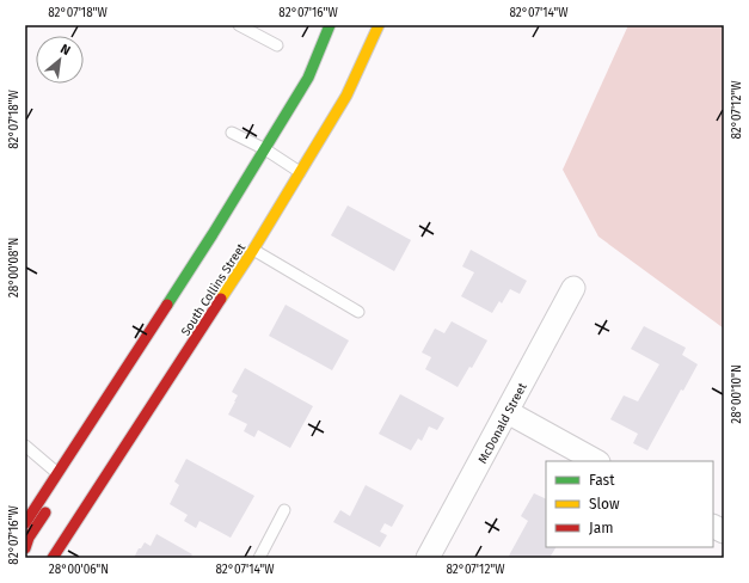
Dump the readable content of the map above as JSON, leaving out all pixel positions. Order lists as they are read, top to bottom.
{
  "streets": {
    "main road": ["South Collins Street"],
    "street": ["McDonald Street"]
  },
  "legend": ["Fast", "Slow", "Jam"],
  "north": "top right",
  "coordinates": [
    "82°07'18\"W",
    "82°07'16\"W",
    "82°07'14\"W",
    "82°07'12\"W",
    "28°00'08\"N",
    "28°00'10\"N",
    "28°00'06\"N"
  ]
}
